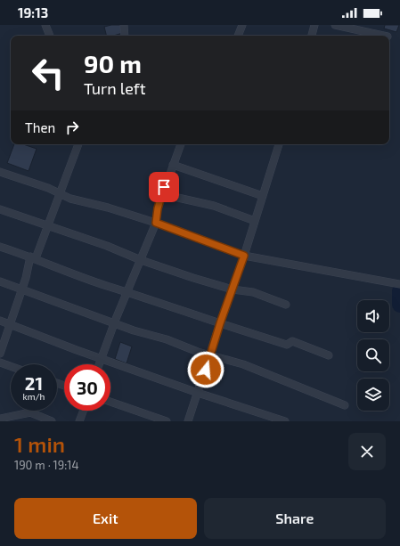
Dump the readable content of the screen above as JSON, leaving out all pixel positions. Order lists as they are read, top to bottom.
{
  "page": {
    "status": "19:13",
    "turn": ["90 m", "Turn left"],
    "then": "Then",
    "speed": "21 km/h",
    "limit": "30",
    "heading": ["1 min", "190 m · 19:14"],
    "buttons": ["Exit", "Share"]
  }
}
